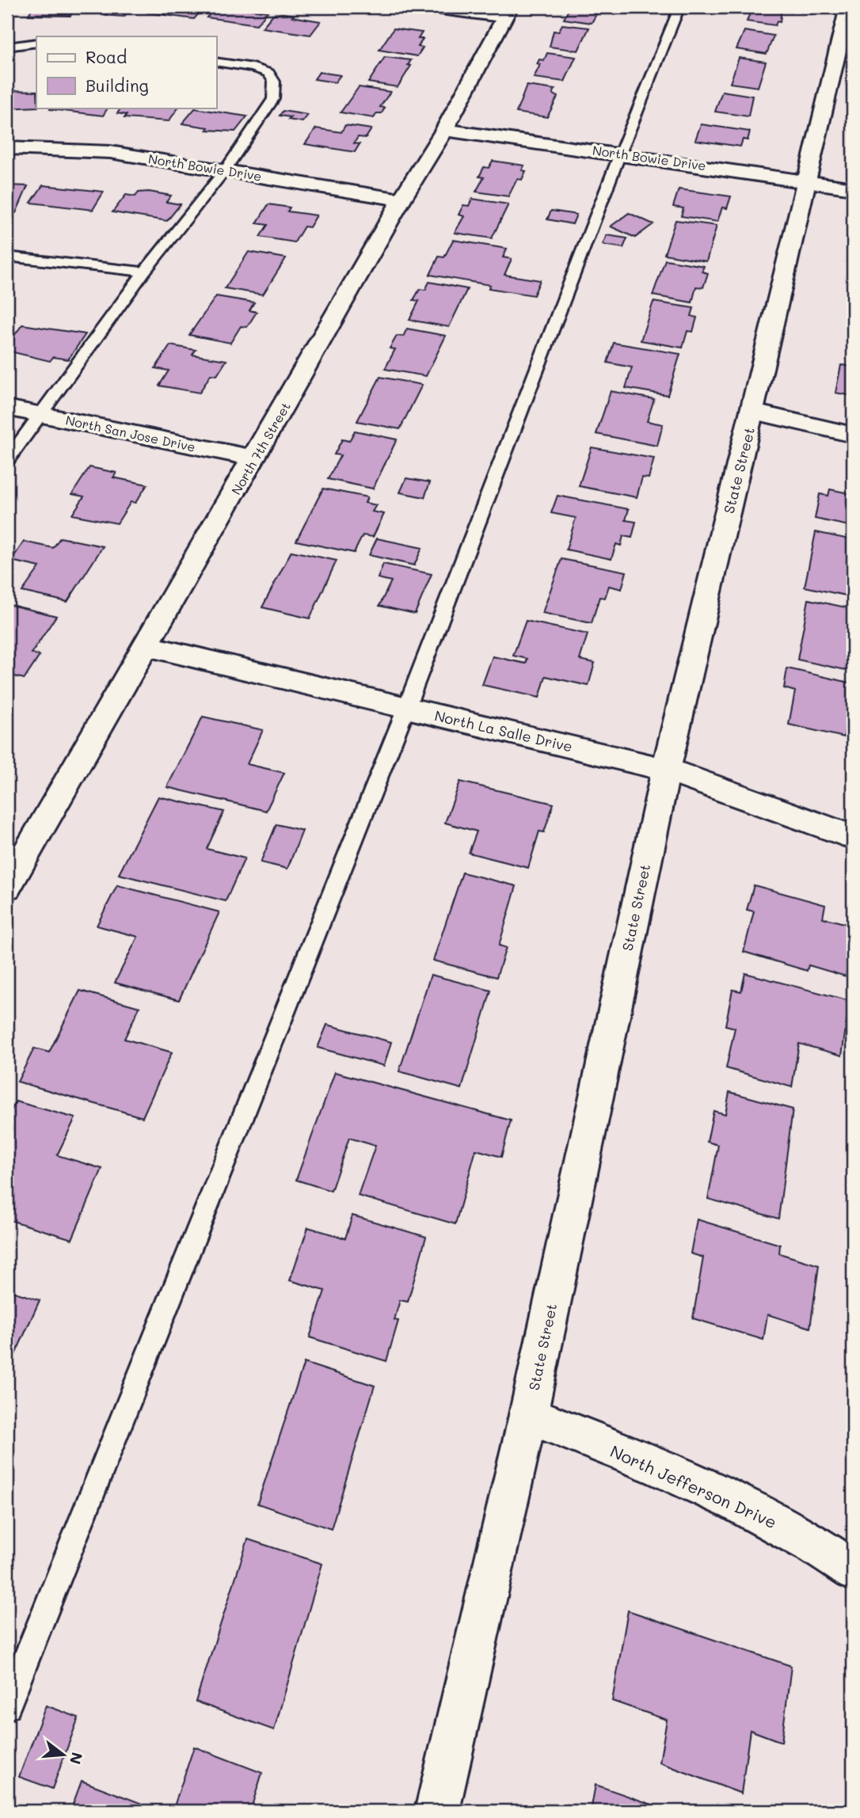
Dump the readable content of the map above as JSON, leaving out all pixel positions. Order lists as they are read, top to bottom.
{
  "streets": {
    "street": [
      "North Bowie Drive",
      "North San Jose Drive",
      "North 7th Street",
      "State Street",
      "North La Salle Drive",
      "North Jefferson Drive"
    ]
  },
  "crossings": [
    ["North Bowie Drive", "North 7th Street"],
    ["North Bowie Drive", "State Street"],
    ["North San Jose Drive", "North 7th Street"],
    ["North 7th Street", "North La Salle Drive"],
    ["State Street", "North La Salle Drive"],
    ["State Street", "North Jefferson Drive"]
  ],
  "legend": ["Road", "Building"],
  "north": "right"
}
